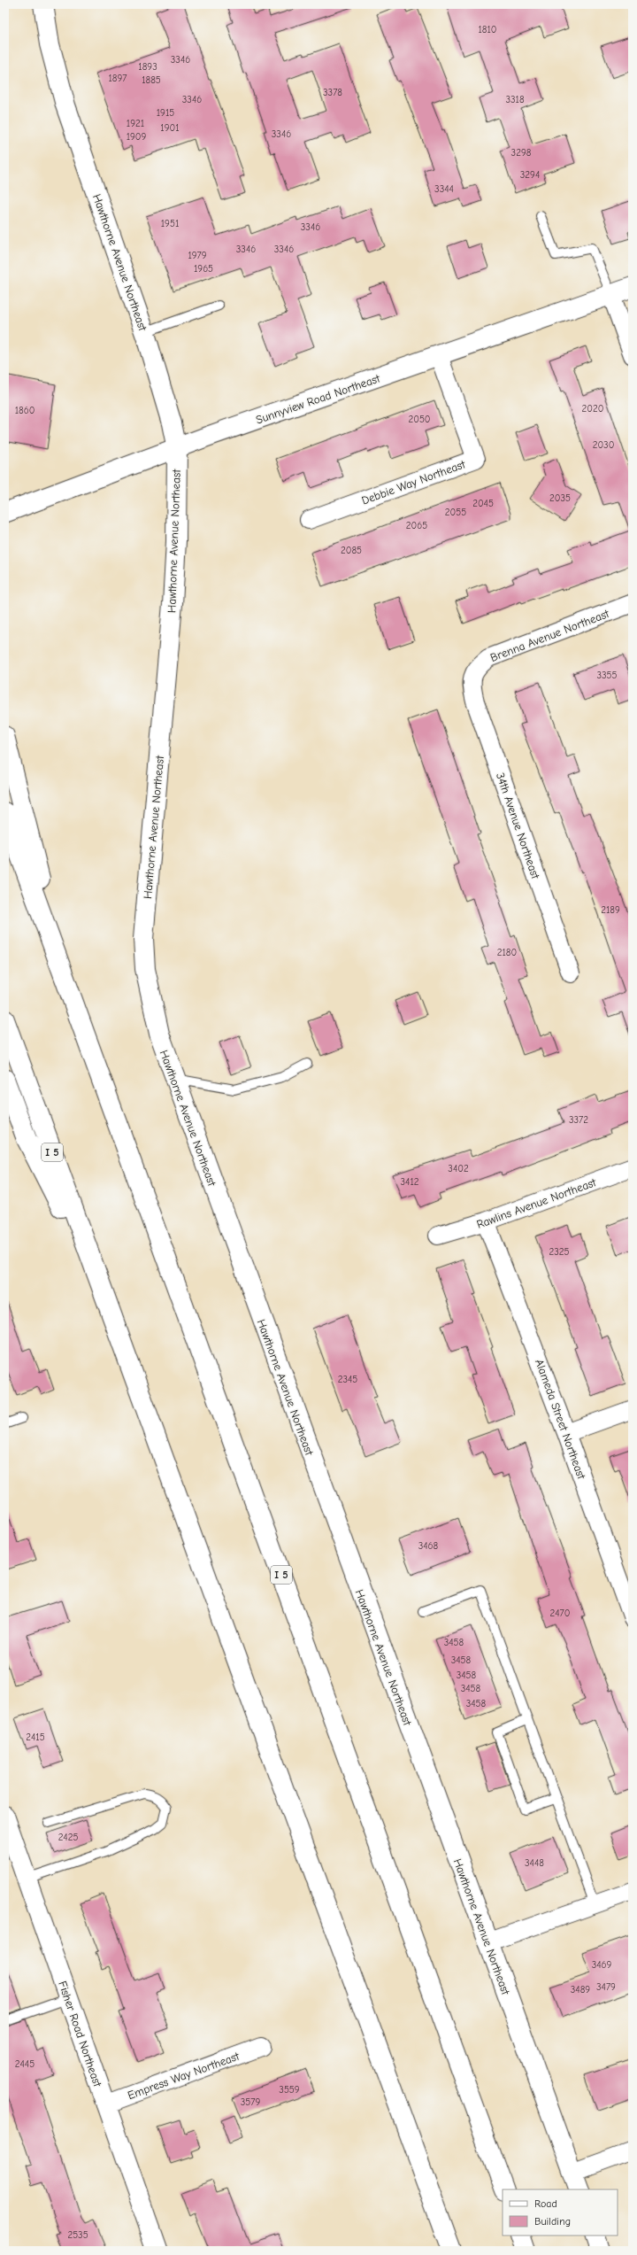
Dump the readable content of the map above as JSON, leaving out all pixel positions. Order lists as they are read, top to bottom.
{
  "streets": {
    "main road": [
      "Hawthorne Avenue Northeast",
      "Sunnyview Road Northeast",
      "I 5",
      "Fisher Road Northeast"
    ],
    "street": [
      "Debbie Way Northeast",
      "Brenna Avenue Northeast",
      "34th Avenue Northeast",
      "Rawlins Avenue Northeast",
      "Alameda Street Northeast",
      "Empress Way Northeast"
    ]
  },
  "crossings": [
    ["Hawthorne Avenue Northeast", "Sunnyview Road Northeast"],
    ["Sunnyview Road Northeast", "Debbie Way Northeast"],
    ["Brenna Avenue Northeast", "34th Avenue Northeast"],
    ["Rawlins Avenue Northeast", "Alameda Street Northeast"],
    ["Fisher Road Northeast", "Empress Way Northeast"]
  ],
  "house_numbers": [
    "1810",
    "3346",
    "1893",
    "1897",
    "1885",
    "3378",
    "3346",
    "3318",
    "1915",
    "1921",
    "1901",
    "3346",
    "1909",
    "3298",
    "3294",
    "3344",
    "1951",
    "3346",
    "3346",
    "3346",
    "1979",
    "1965",
    "2020",
    "1860",
    "2050",
    "2030",
    "2035",
    "2045",
    "2055",
    "2065",
    "2085",
    "3355",
    "2189",
    "2180",
    "3372",
    "3402",
    "3412",
    "2325",
    "2345",
    "3468",
    "2470",
    "3458",
    "3458",
    "3458",
    "3458",
    "3458",
    "2415",
    "2425",
    "3448",
    "3469",
    "3479",
    "3489",
    "2445",
    "3559",
    "3579",
    "2535"
  ],
  "legend": ["Road", "Building"]
}
